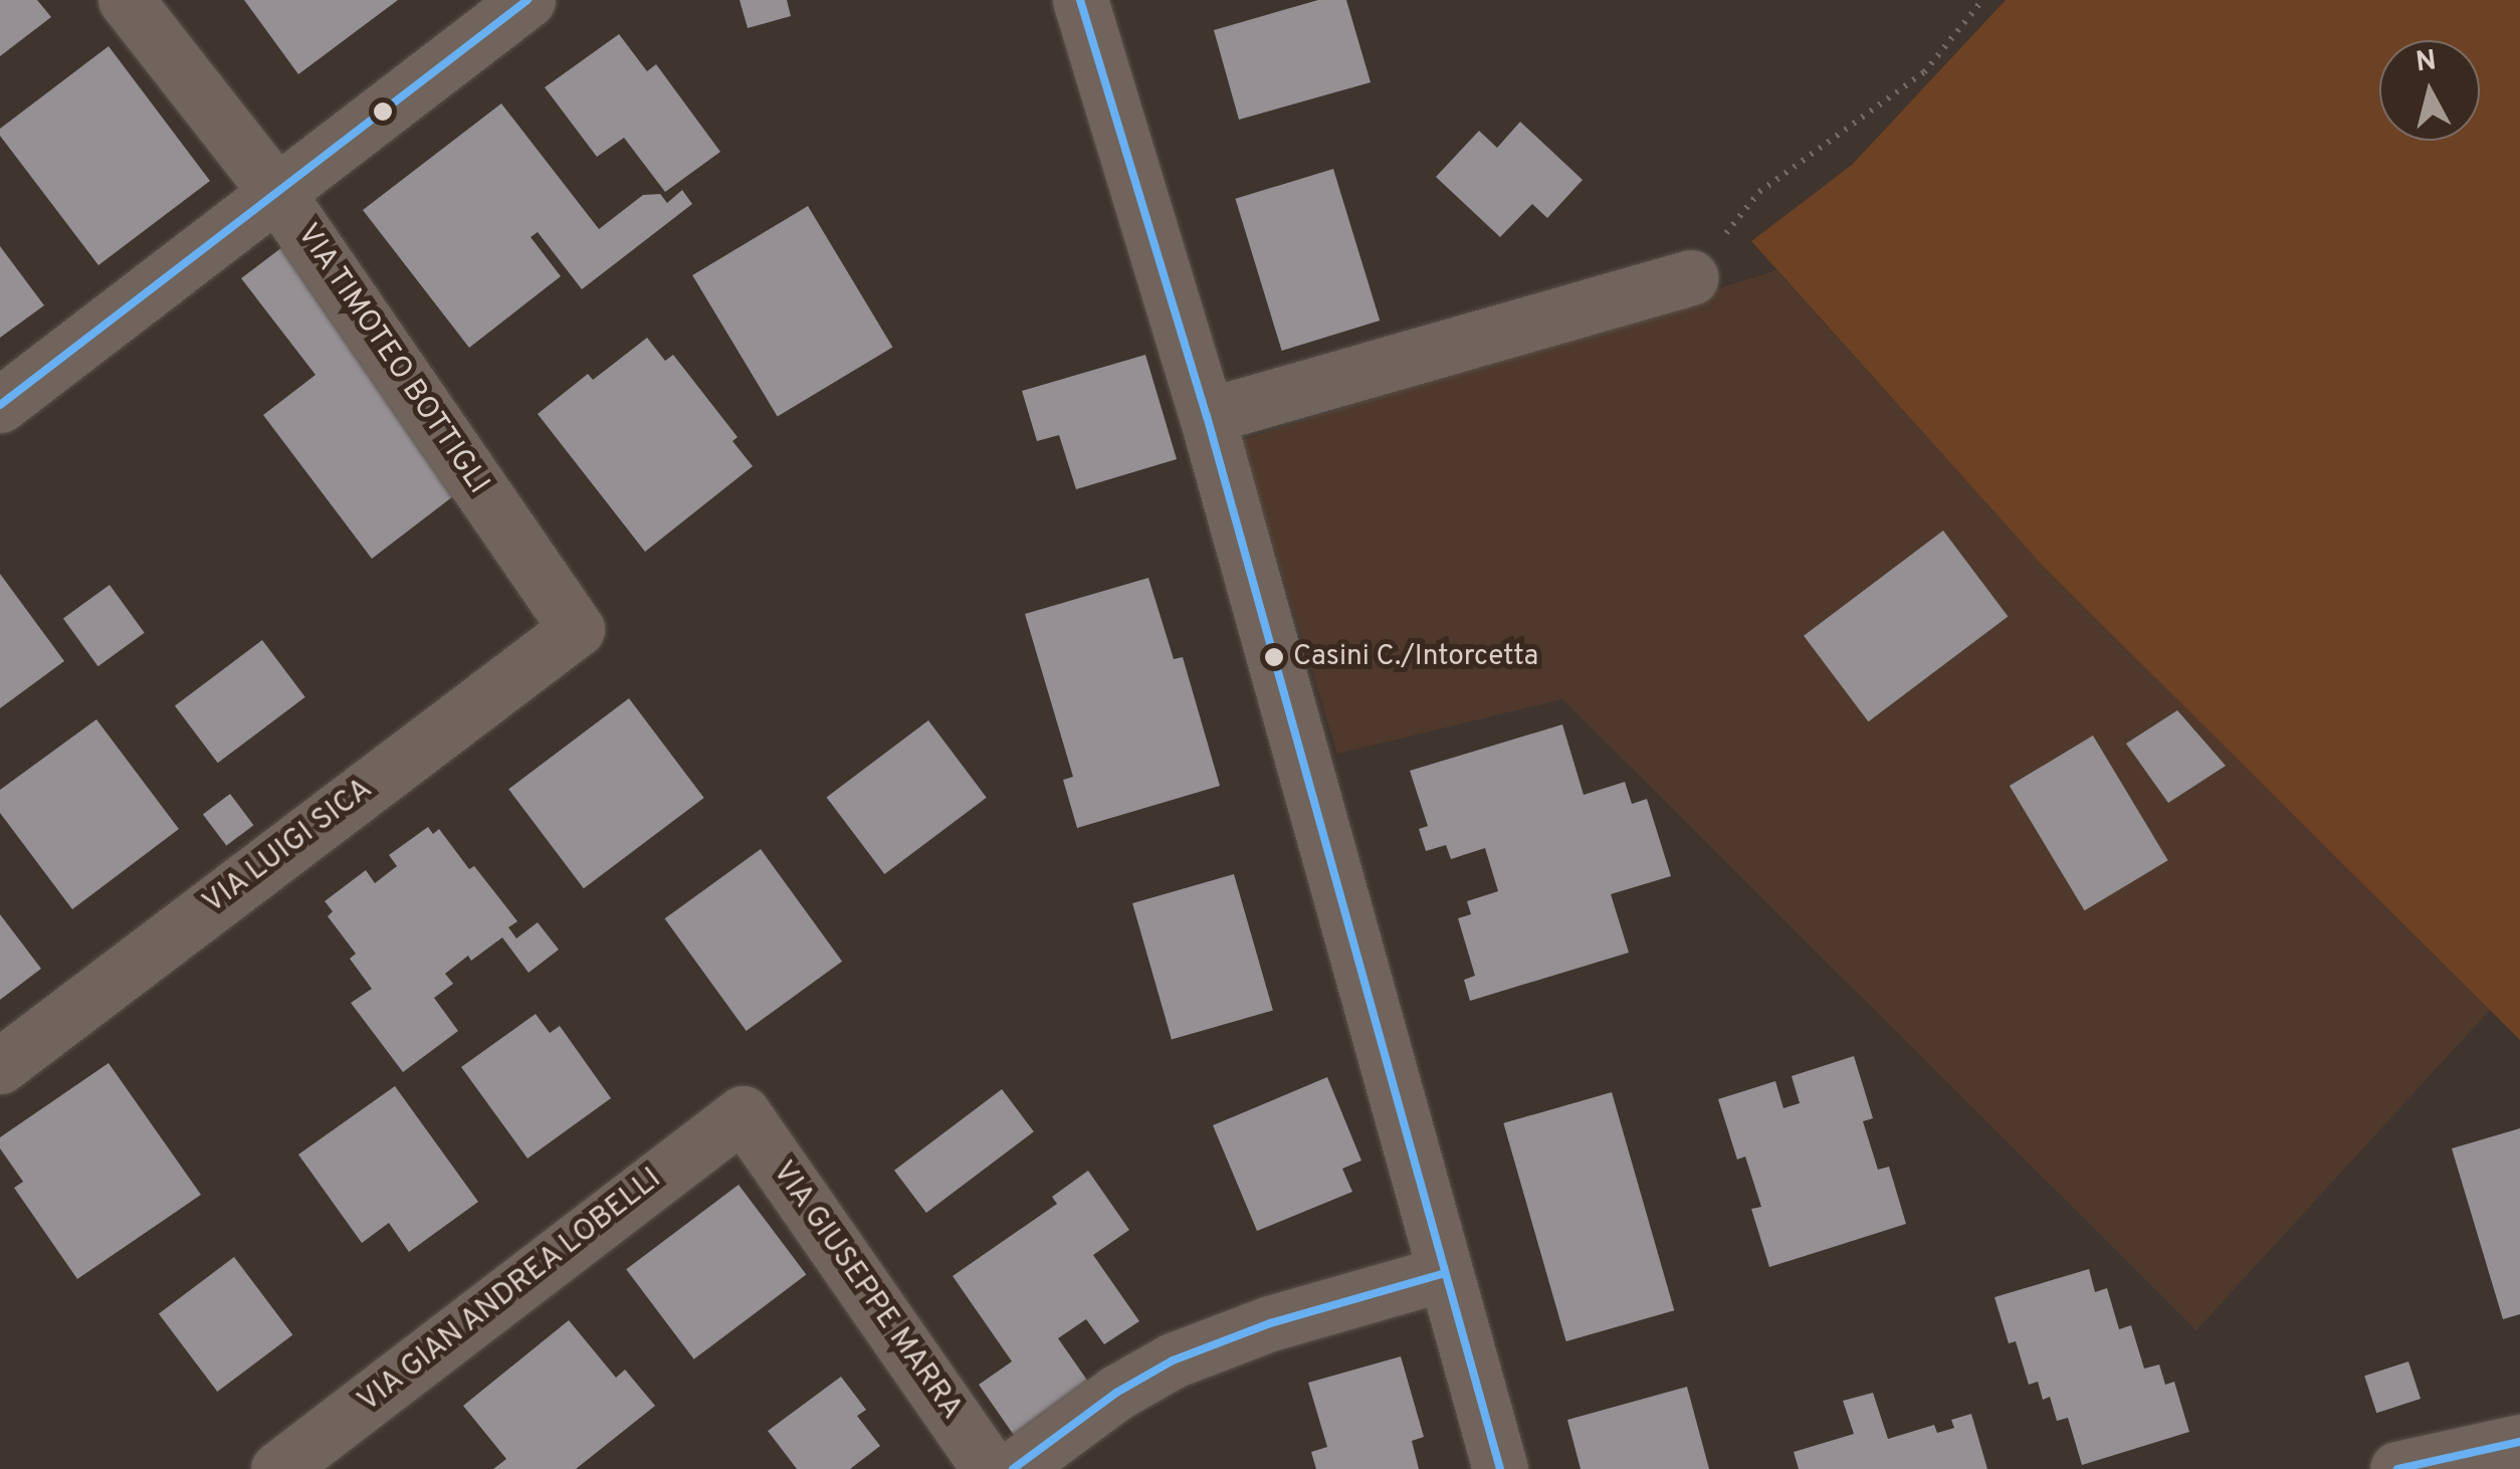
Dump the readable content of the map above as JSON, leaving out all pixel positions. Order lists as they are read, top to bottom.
{
  "streets": {
    "street": [
      "VIA TIMOTEO BOTTIGLI",
      "VIA LUIGI SICA",
      "VIA GIAN ANDREA LOBELLI",
      "VIA GIUSEPPE MARRA"
    ]
  },
  "crossings": [
    ["VIA TIMOTEO BOTTIGLI", "VIA LUIGI SICA"],
    ["VIA GIAN ANDREA LOBELLI", "VIA GIUSEPPE MARRA"]
  ],
  "places": ["Casini C./Intorcetta"],
  "north": "top"
}
